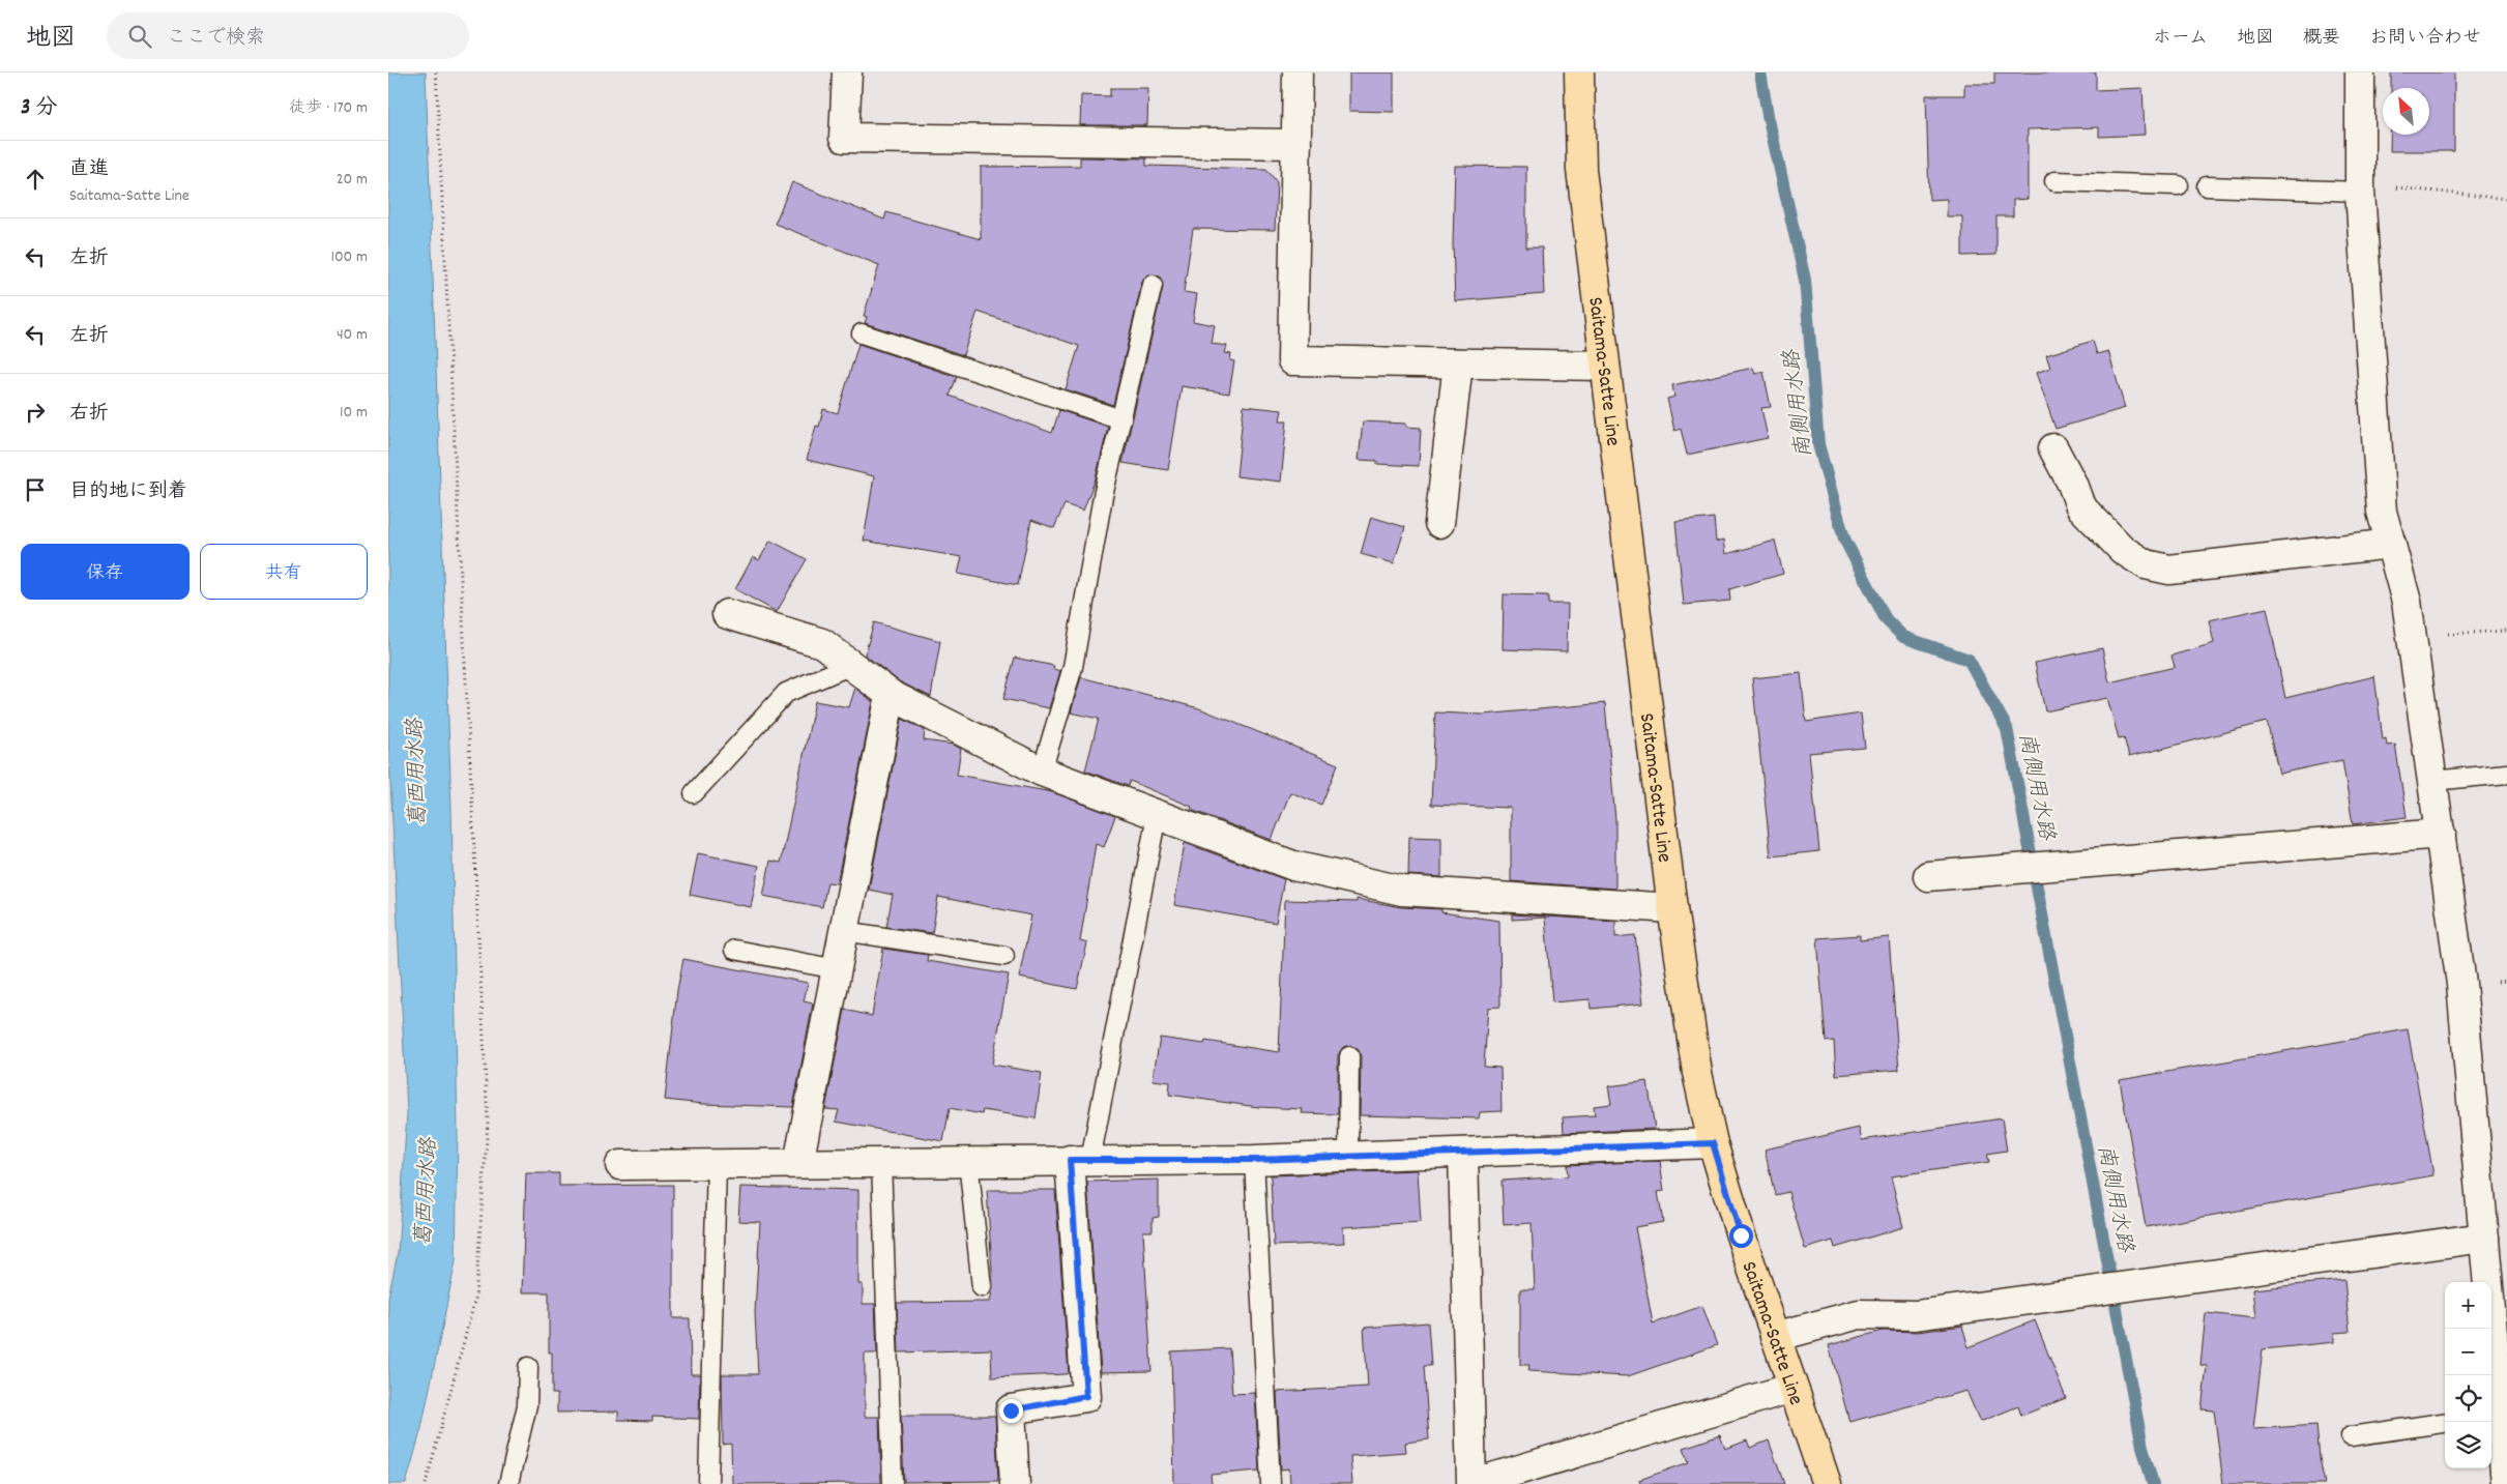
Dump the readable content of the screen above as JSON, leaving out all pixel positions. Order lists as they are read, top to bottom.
{
  "streets": {
    "main road": ["Saitama-Satte Line"]
  },
  "water": ["南側用水路", "葛西用水路"],
  "north": "top left",
  "page": {
    "header": "地図",
    "search": "ここで検索",
    "nav": [
      "ホーム",
      "地図",
      "概要",
      "お問い合わせ"
    ],
    "heading": ["3 分", "徒歩 · 170 m"],
    "list": [
      ["直進", "Saitama-Satte Line", "20 m"],
      ["左折", "100 m"],
      ["左折", "40 m"],
      ["右折", "10 m"],
      "目的地に到着"
    ],
    "buttons": ["保存", "共有"],
    "map_buttons": ["+", "−"]
  }
}
